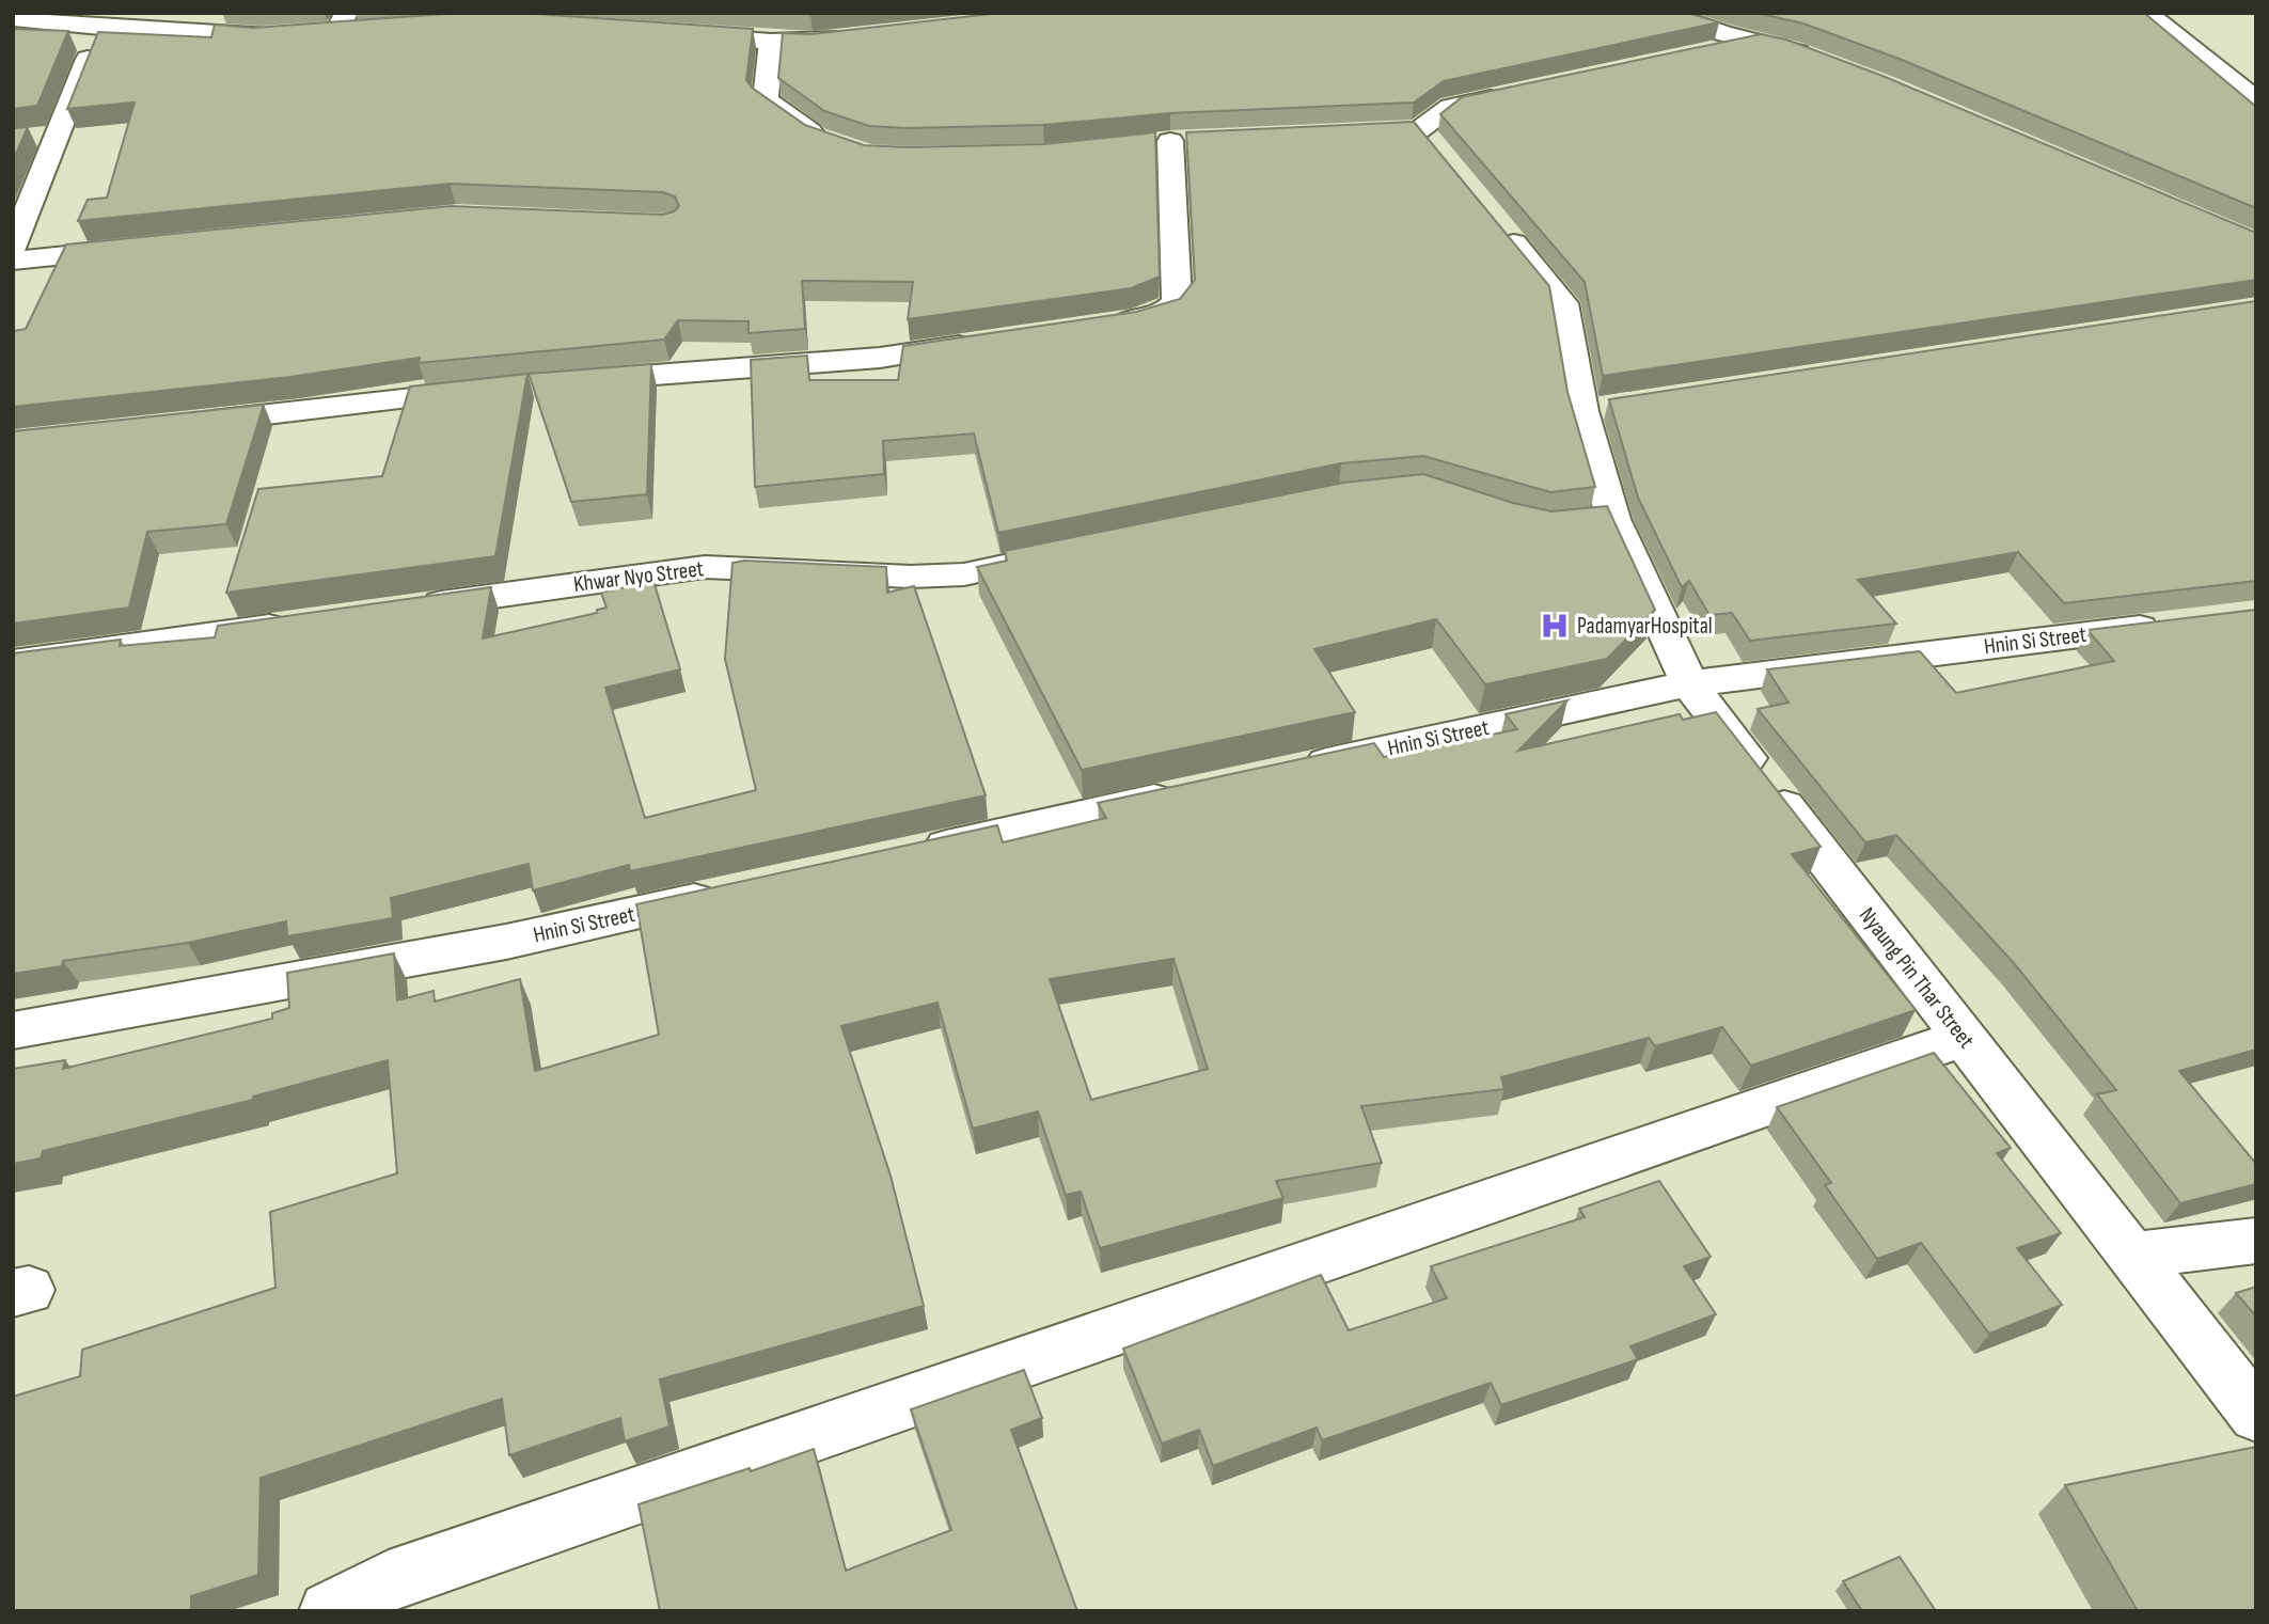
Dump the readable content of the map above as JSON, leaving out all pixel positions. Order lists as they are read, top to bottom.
{
  "streets": {
    "street": ["Khwar Nyo Street", "Hnin Si Street", "Nyaung Pin Thar Street"]
  },
  "crossings": [
    ["Hnin Si Street", "Nyaung Pin Thar Street"]
  ],
  "places": {
    "hospital": ["PadamyarHospital"]
  }
}
